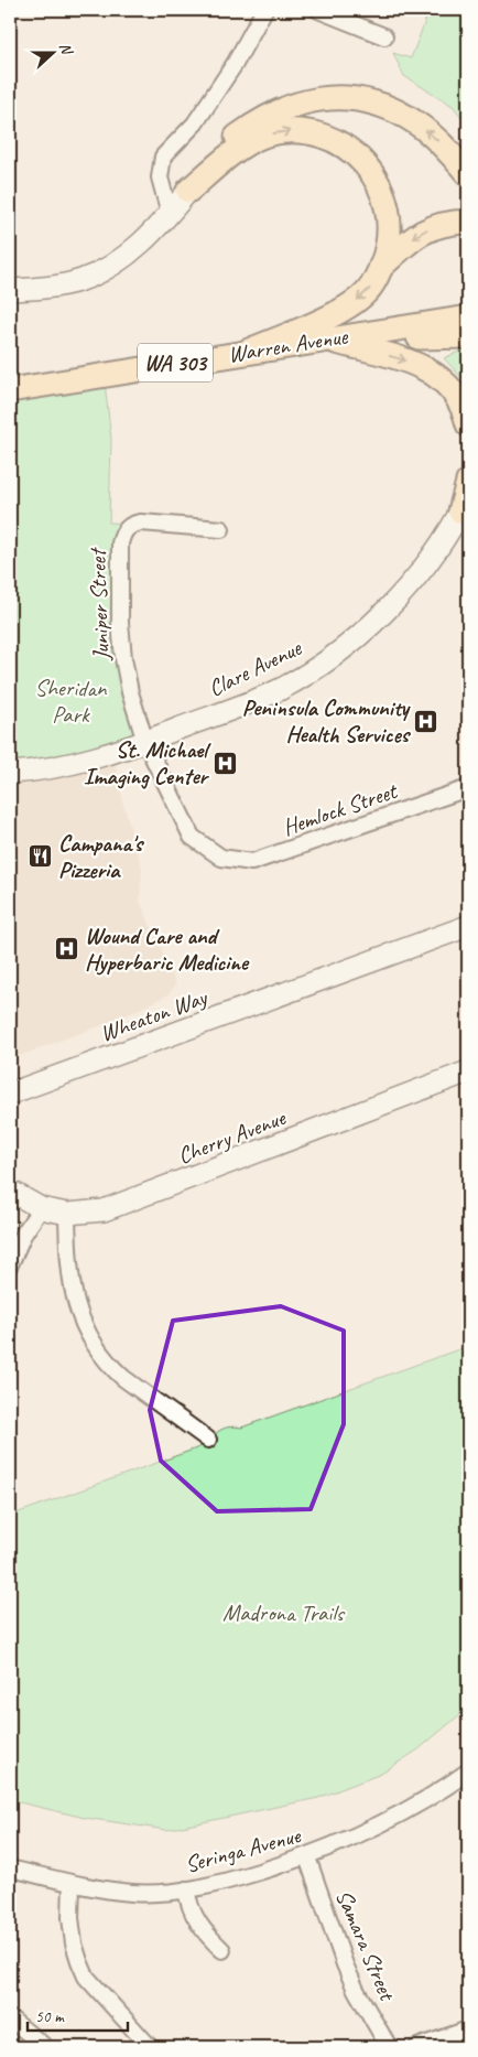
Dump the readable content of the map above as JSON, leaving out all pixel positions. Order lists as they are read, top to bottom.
{
  "streets": {
    "main road": ["Warren Avenue", "WA 303"],
    "street": [
      "Juniper Street",
      "Clare Avenue",
      "Hemlock Street",
      "Wheaton Way",
      "Cherry Avenue",
      "Seringa Avenue",
      "Samara Street"
    ]
  },
  "crossings": [
    ["Juniper Street", "Clare Avenue"],
    ["Juniper Street", "Hemlock Street"],
    ["Seringa Avenue", "Samara Street"]
  ],
  "parks": ["Sheridan Park", "Madrona Trails"],
  "places": {
    "hospital": ["Peninsula Community Health Services", "St. Michael Imaging Center", "Wound Care and Hyperbaric Medicine"],
    "restaurant": ["Campana's Pizzeria"]
  },
  "scale_bar": "50 m",
  "north": "right"
}
